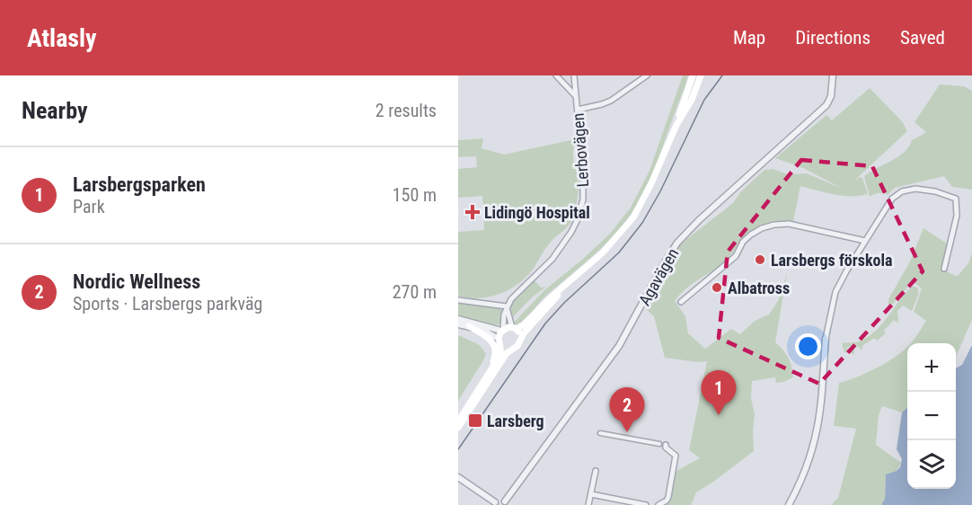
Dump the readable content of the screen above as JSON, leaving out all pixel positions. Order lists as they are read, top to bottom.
{
  "streets": {
    "street": ["Lerbovägen", "Agavägen"]
  },
  "places": {
    "health": ["Lidingö Hospital"],
    "other": ["Larsbergs förskola", "Albatross"],
    "transit": ["Larsberg"]
  },
  "page": {
    "header": "Atlasly",
    "nav": ["Map", "Directions", "Saved"],
    "heading": ["Nearby", "2 results"],
    "list": [
      {
        "mark": "1",
        "name": "Larsbergsparken",
        "note": "Park",
        "value": "150 m"
      },
      {
        "mark": "2",
        "name": "Nordic Wellness",
        "note": "Sports · Larsbergs parkväg",
        "value": "270 m"
      }
    ],
    "map_buttons": ["+", "−"],
    "pins": ["1", "2"]
  }
}
